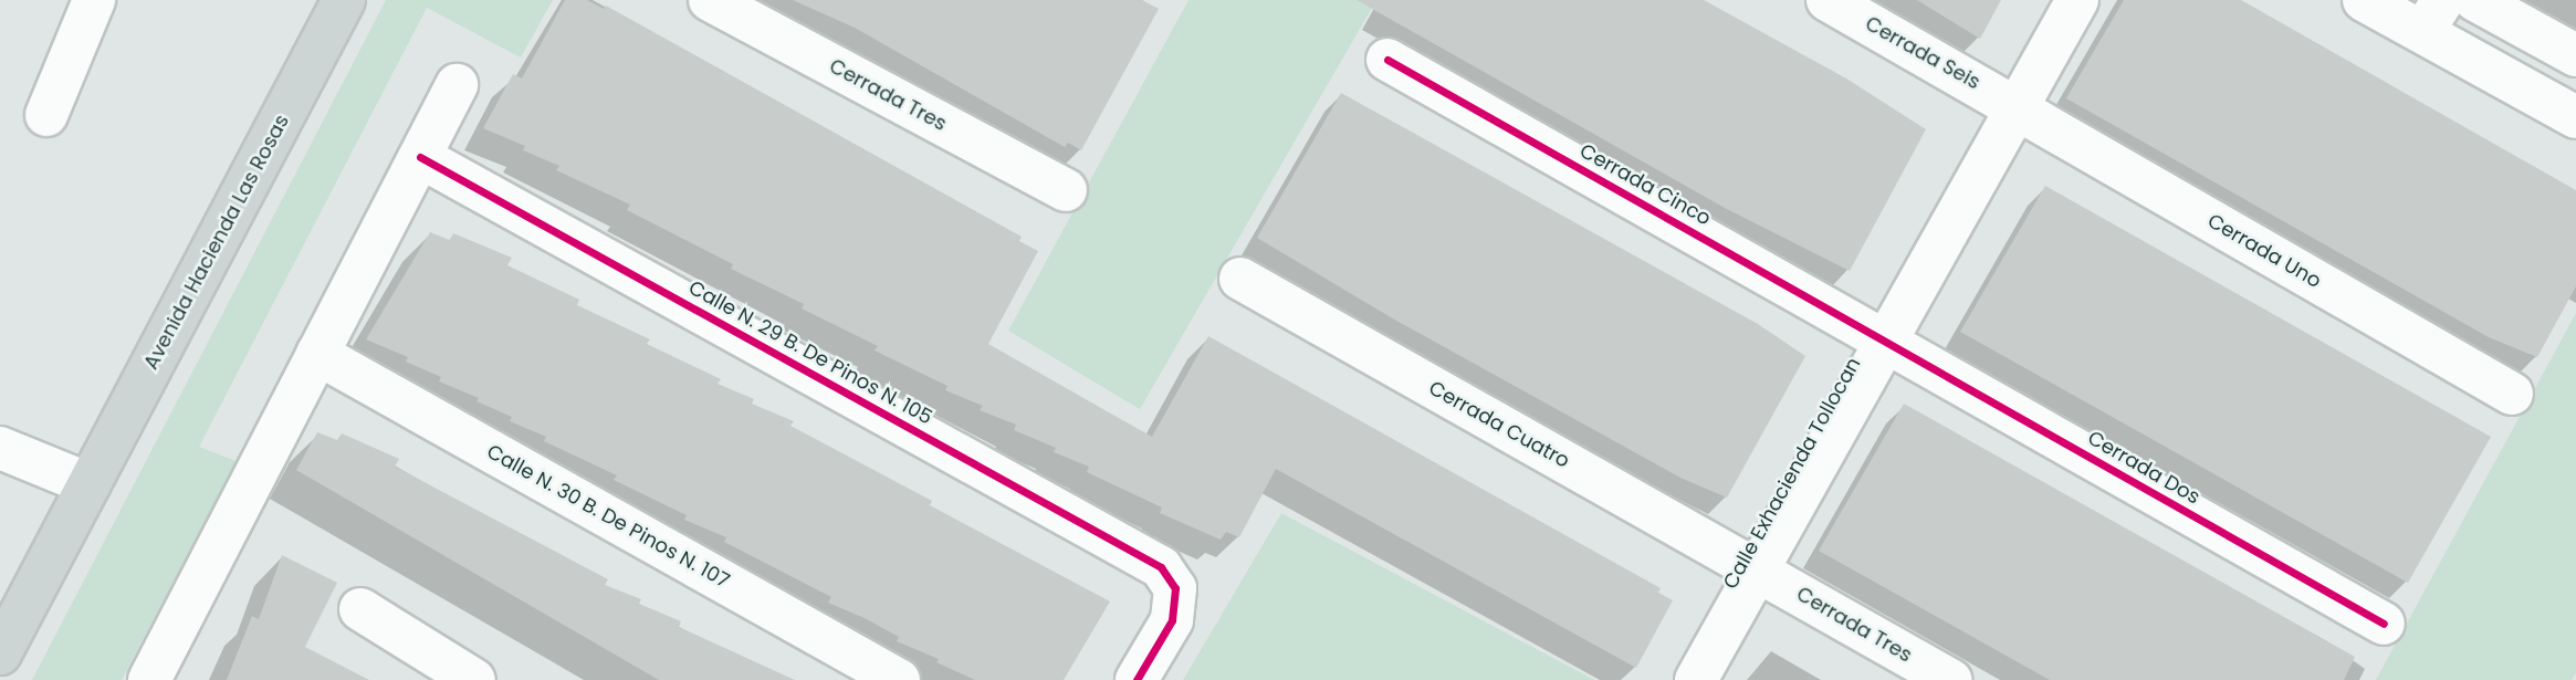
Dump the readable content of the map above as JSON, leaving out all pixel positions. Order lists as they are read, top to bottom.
{
  "streets": {
    "main road": ["Avenida Hacienda Las Rosas"],
    "street": [
      "Cerrada Seis",
      "Cerrada Tres",
      "Cerrada Cinco",
      "Cerrada Uno",
      "Calle N. 29 B. De Pinos N. 105",
      "Cerrada Cuatro",
      "Cerrada Dos",
      "Calle Exhacienda Tollocan",
      "Calle N. 30 B. De Pinos N. 107"
    ]
  },
  "crossings": [
    ["Cerrada Seis", "Cerrada Uno"],
    ["Cerrada Seis", "Calle Exhacienda Tollocan"],
    ["Cerrada Tres", "Cerrada Cuatro"],
    ["Cerrada Tres", "Calle Exhacienda Tollocan"],
    ["Cerrada Cinco", "Cerrada Dos"],
    ["Cerrada Cinco", "Calle Exhacienda Tollocan"],
    ["Cerrada Uno", "Calle Exhacienda Tollocan"],
    ["Cerrada Cuatro", "Calle Exhacienda Tollocan"],
    ["Cerrada Dos", "Calle Exhacienda Tollocan"]
  ]
}
